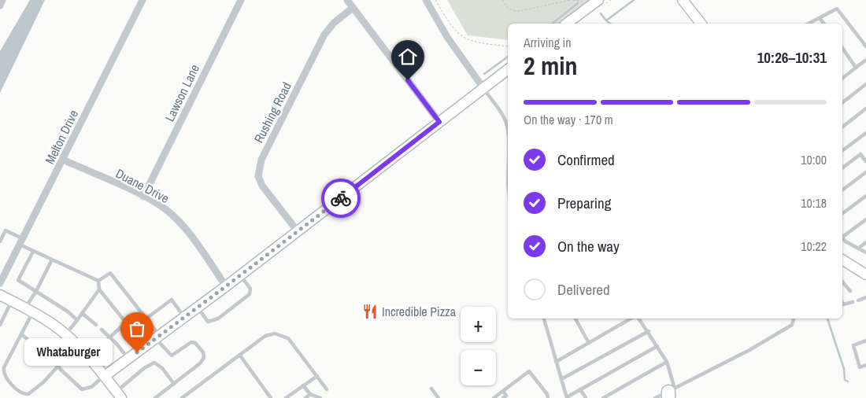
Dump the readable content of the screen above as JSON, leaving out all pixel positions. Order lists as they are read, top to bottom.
{
  "streets": {
    "street": [
      "Lawson Lane",
      "Rushing Road",
      "Melton Drive",
      "Duane Drive"
    ]
  },
  "crossings": [
    ["Lawson Lane", "Duane Drive"],
    ["Melton Drive", "Duane Drive"]
  ],
  "places": {
    "restaurant": ["Incredible Pizza"],
    "other": ["Whataburger"]
  },
  "page": {
    "heading": ["2 min", "Arriving in", "10:26–10:31"],
    "bar": "On the way · 170 m",
    "list": [
      ["Confirmed", "10:00"],
      ["Preparing", "10:18"],
      ["On the way", "10:22"],
      "Delivered"
    ],
    "map_buttons": ["+", "−"],
    "bubble": "Whataburger"
  }
}
